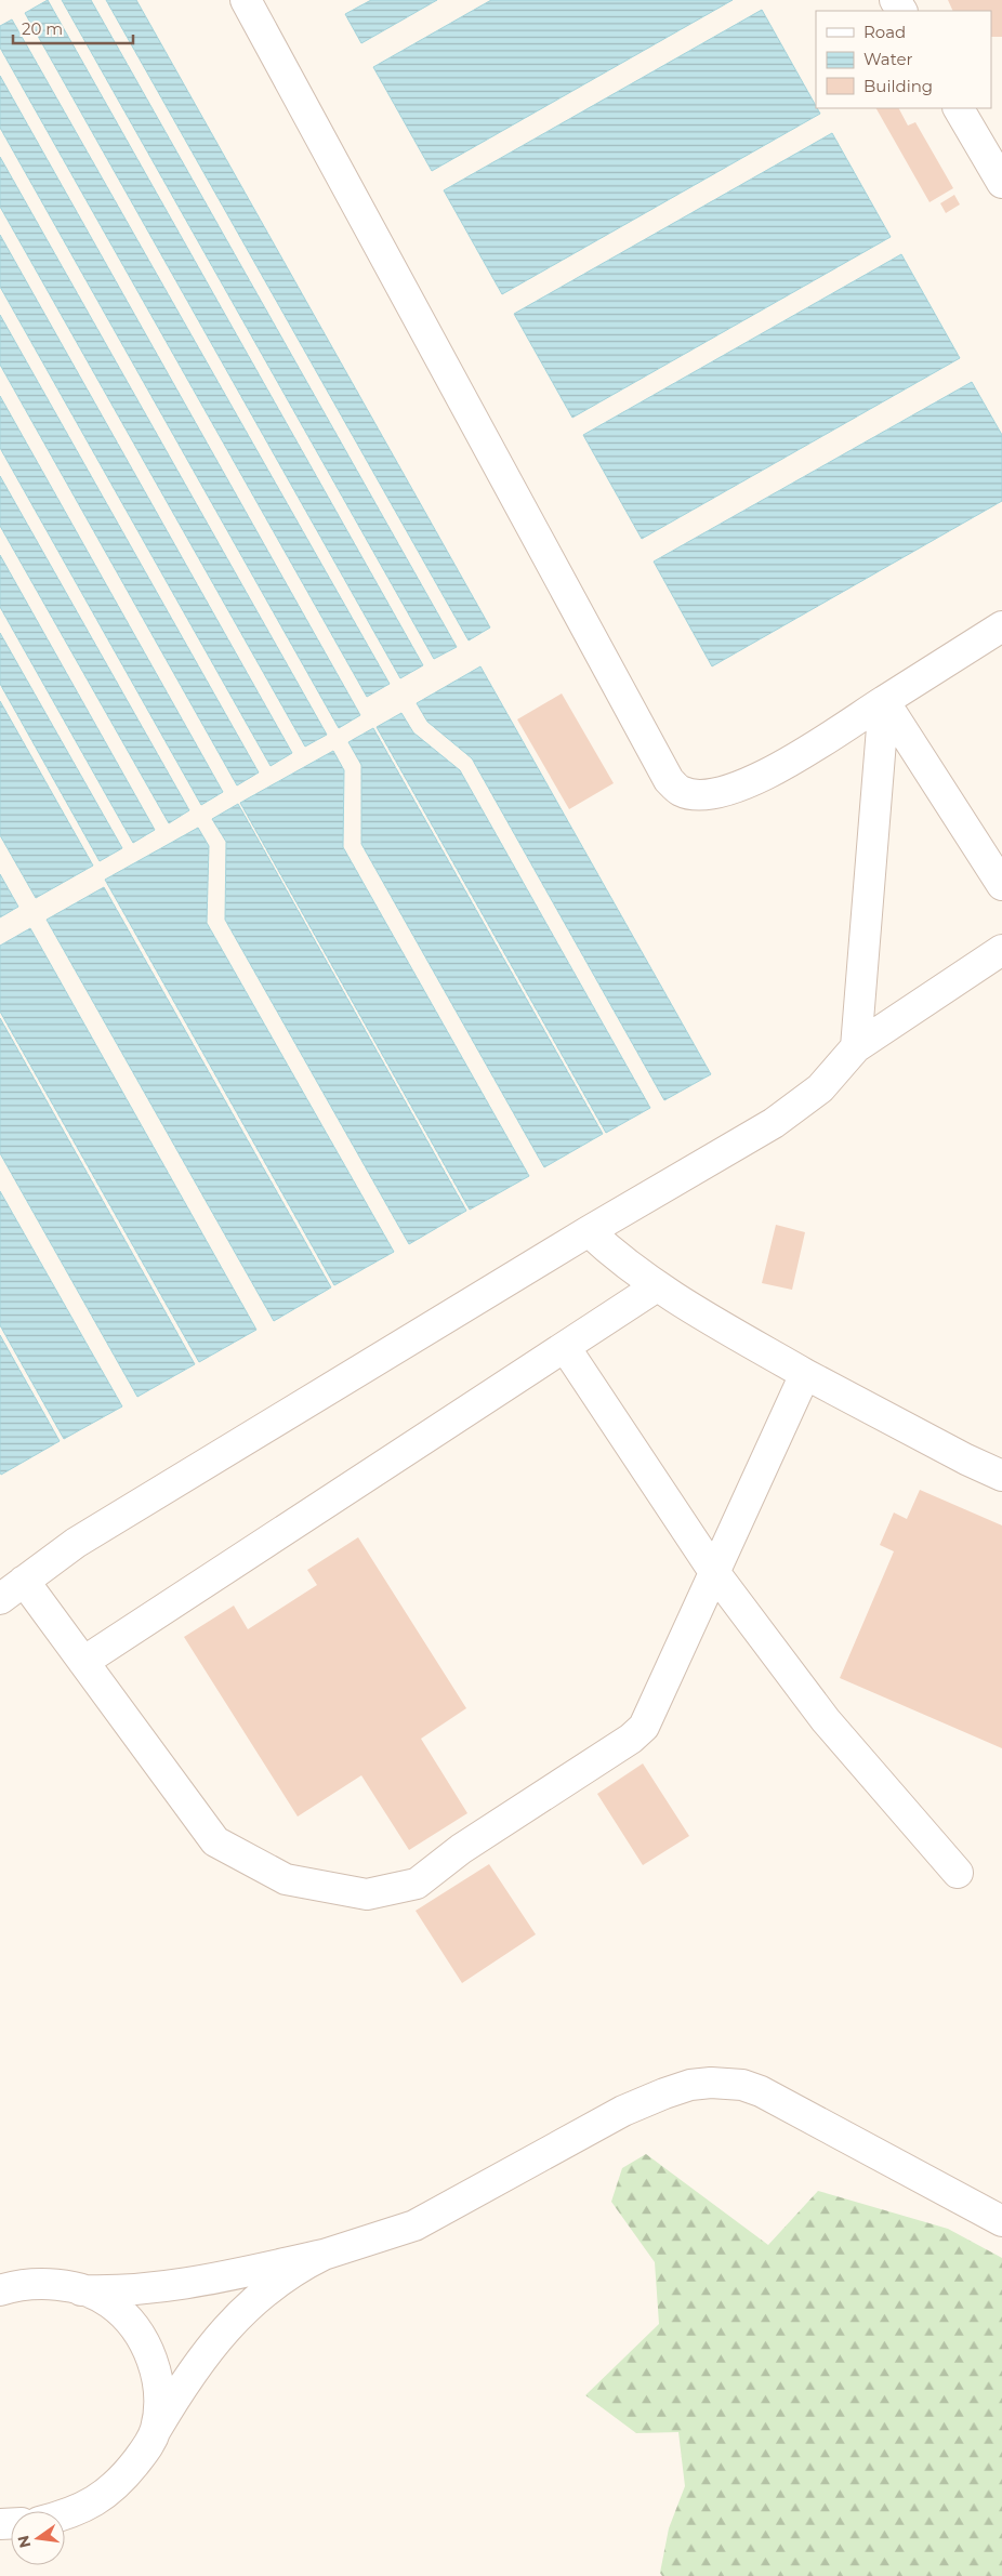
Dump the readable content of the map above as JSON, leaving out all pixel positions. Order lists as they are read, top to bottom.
{
  "legend": ["Road", "Water", "Building"],
  "scale_bar": "20 m",
  "north": "left"
}
